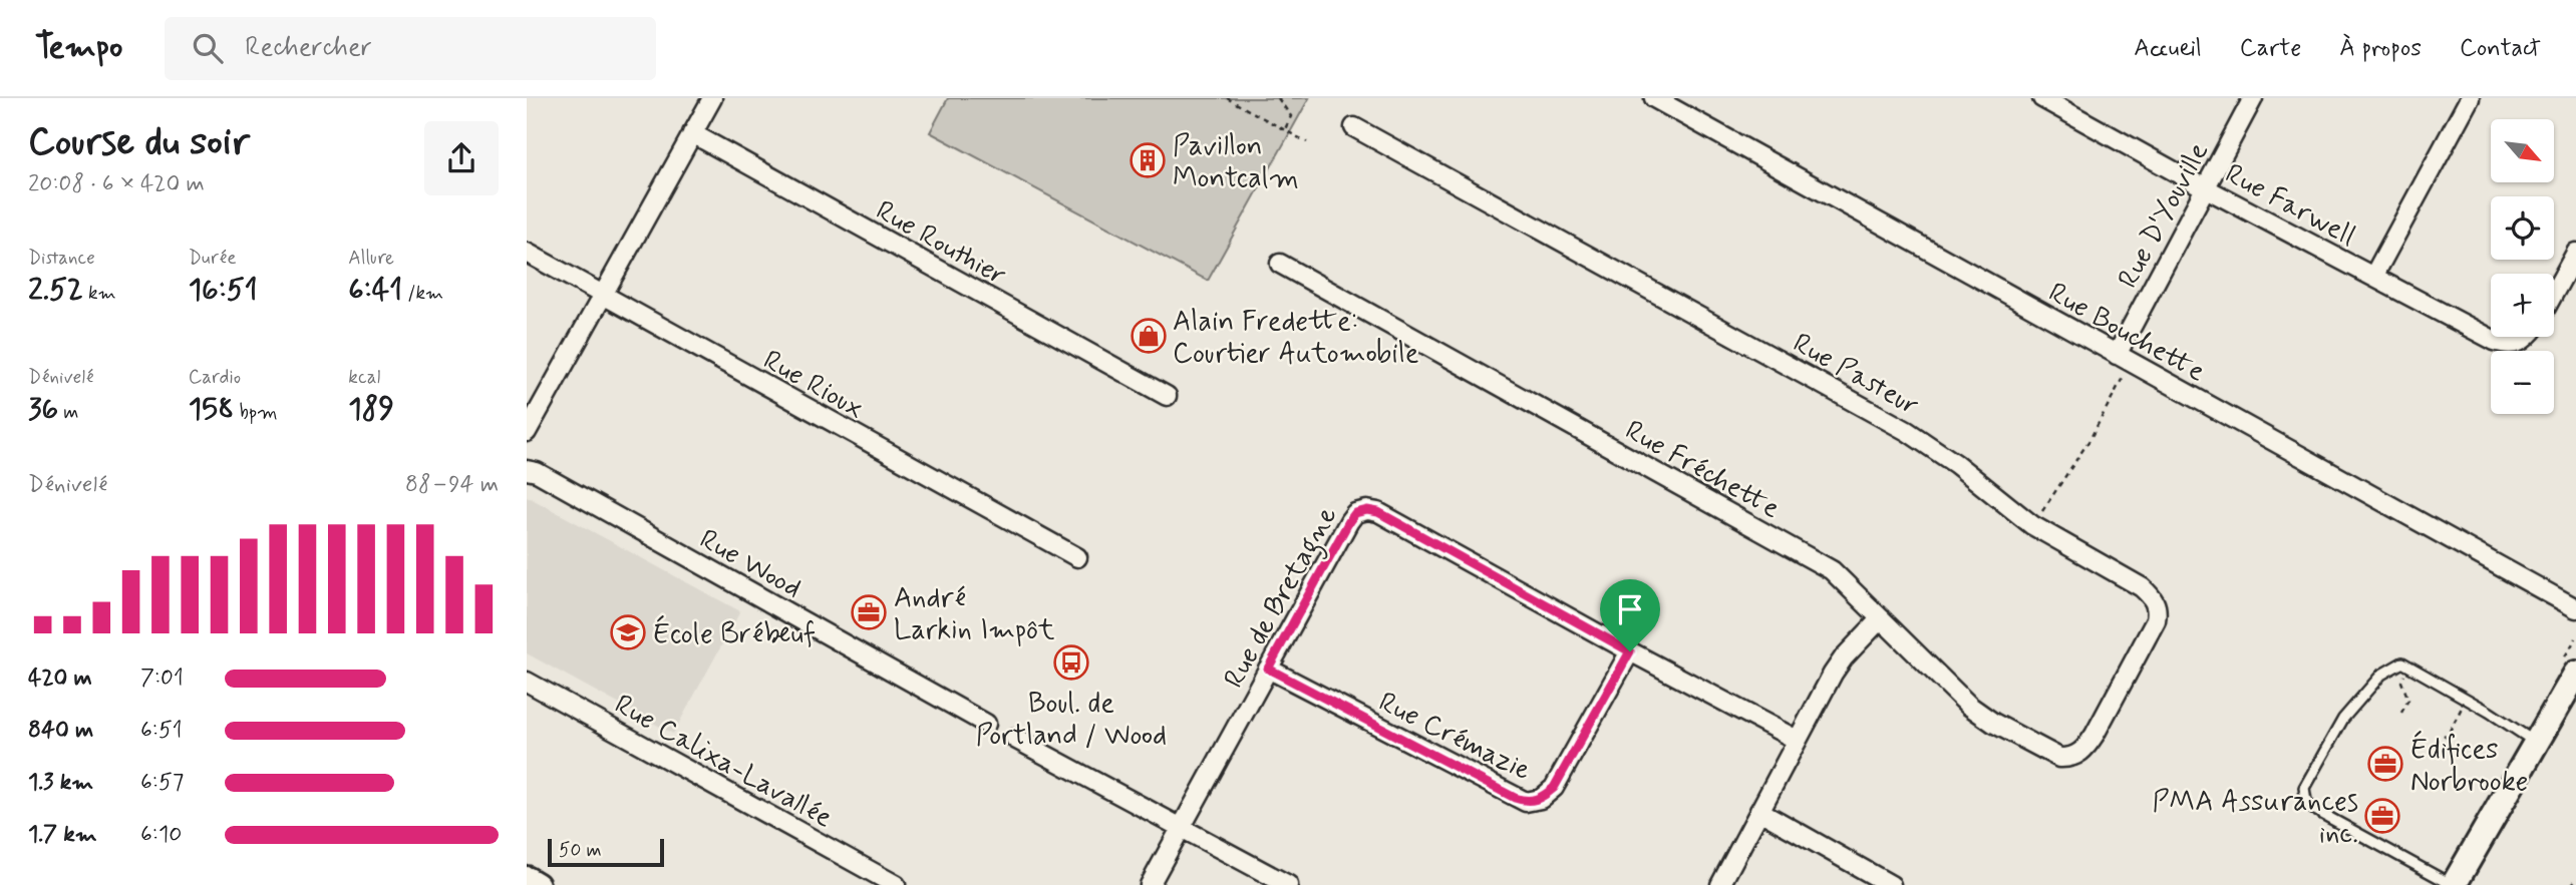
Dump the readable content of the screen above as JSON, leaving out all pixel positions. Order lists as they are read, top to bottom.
{
  "streets": {
    "street": [
      "Rue Farwell",
      "Rue D'Youville",
      "Rue Routhier",
      "Rue Bouchette",
      "Rue Pasteur",
      "Rue Rioux",
      "Rue Fréchette",
      "Rue Wood",
      "Rue de Bretagne",
      "Rue Crémazie",
      "Rue Calixa-Lavallée"
    ]
  },
  "crossings": [
    ["Rue Farwell", "Rue D'Youville"],
    ["Rue D'Youville", "Rue Bouchette"],
    ["Rue Pasteur", "Rue Fréchette"],
    ["Rue de Bretagne", "Rue Crémazie"]
  ],
  "places": {
    "building": ["Pavillon Montcalm"],
    "shop": ["Alain Fredette: Courtier Automobile"],
    "office": ["André Larkin Impôt", "Édifices Norbrooke", "PMA Assurances inc."],
    "school or university": ["École Brébeuf"],
    "bus stop": ["Boul. de Portland / Wood"]
  },
  "scale_bar": "50 m",
  "north": "bottom right",
  "page": {
    "header": "Tempo",
    "search": "Rechercher",
    "nav": [
      "Accueil",
      "Carte",
      "À propos",
      "Contact"
    ],
    "heading": ["Course du soir", "20:08 · 6 × 420 m"],
    "map_buttons": ["+", "−"],
    "stats": [
      ["Distance", "2.52 km"],
      ["Durée", "16:51"],
      ["Allure", "6:41 /km"],
      ["Dénivelé", "36 m"],
      ["Cardio", "158 bpm"],
      ["kcal", "189"]
    ],
    "chart": ["Dénivelé", "88–94 m"],
    "list": [
      {
        "name": "420 m",
        "note": "7:01"
      },
      {
        "name": "840 m",
        "note": "6:51"
      },
      {
        "name": "1.3 km",
        "note": "6:57"
      },
      {
        "name": "1.7 km",
        "note": "6:10"
      }
    ],
    "scale": "50 m"
  }
}
